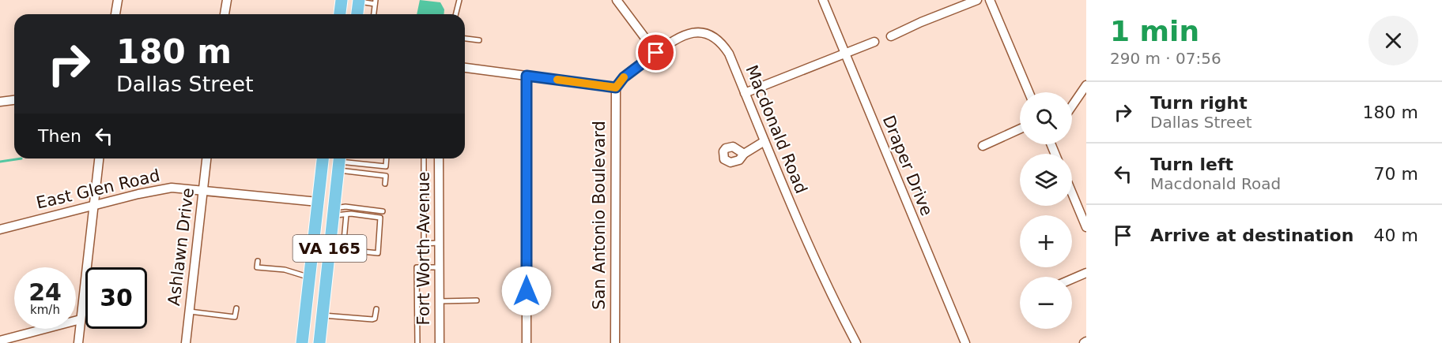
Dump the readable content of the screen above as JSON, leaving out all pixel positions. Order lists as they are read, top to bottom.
{
  "streets": {
    "main road": ["VA 165"],
    "street": [
      "Macdonald Road",
      "Draper Drive",
      "East Glen Road",
      "San Antonio Boulevard",
      "Ashlawn Drive",
      "Fort Worth Avenue"
    ]
  },
  "crossings": [
    ["Macdonald Road", "San Antonio Boulevard"],
    ["East Glen Road", "Ashlawn Drive"],
    ["East Glen Road", "VA 165"]
  ],
  "page": {
    "heading": ["1 min", "290 m · 07:56"],
    "turn": ["180 m", "Dallas Street"],
    "list": [
      {
        "name": "Turn right",
        "note": "Dallas Street",
        "value": "180 m"
      },
      {
        "name": "Turn left",
        "note": "Macdonald Road",
        "value": "70 m"
      },
      {
        "name": "Arrive at destination",
        "value": "40 m"
      }
    ],
    "map_buttons": ["+", "−"],
    "then": "Then",
    "speed": "24 km/h",
    "limit": "30"
  }
}
